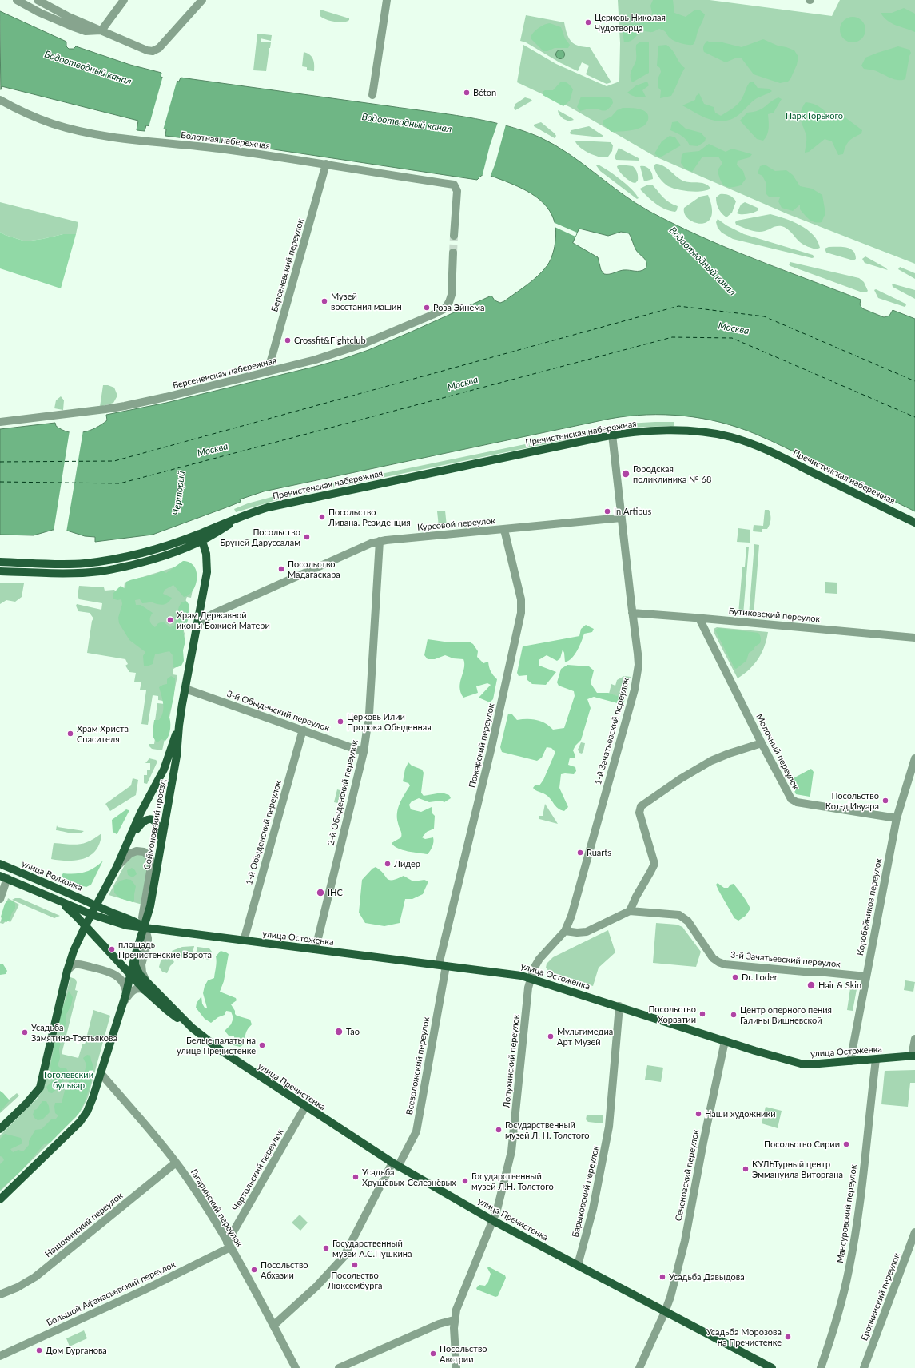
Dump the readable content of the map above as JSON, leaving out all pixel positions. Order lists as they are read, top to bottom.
{
  "streets": {
    "main road": [
      "Пречистенская набережная",
      "Соймоновский проезд",
      "улица Волхонка",
      "улица Остоженка",
      "улица Пречистенка"
    ],
    "street": [
      "Болотная набережная",
      "Берсеневский переулок",
      "Берсеневская набережная",
      "Курсовой переулок",
      "Бутиковский переулок",
      "3-й Обыденский переулок",
      "1-й Зачатьевский переулок",
      "Пожарский переулок",
      "Молочный переулок",
      "2-й Обыденский переулок",
      "1-й Обыденский переулок",
      "Коробейников переулок",
      "3-й Зачатьевский переулок",
      "Лопухинский переулок",
      "Всеволожский переулок",
      "Чертольский переулок",
      "Сеченовский переулок",
      "Барыковский переулок",
      "Гагаринский переулок",
      "Мансуровский переулок",
      "Нащокинский переулок",
      "Большой Афанасьевский переулок",
      "Еропкинский переулок"
    ]
  },
  "crossings": [
    ["Болотная набережная", "Берсеневский переулок"],
    ["Берсеневский переулок", "Берсеневская набережная"],
    ["Пречистенская набережная", "1-й Зачатьевский переулок"],
    ["Пречистенская набережная", "Соймоновский проезд"],
    ["Курсовой переулок", "1-й Зачатьевский переулок"],
    ["Курсовой переулок", "Пожарский переулок"],
    ["Курсовой переулок", "2-й Обыденский переулок"],
    ["Курсовой переулок", "Соймоновский проезд"],
    ["Бутиковский переулок", "1-й Зачатьевский переулок"],
    ["Бутиковский переулок", "Молочный переулок"],
    ["3-й Обыденский переулок", "2-й Обыденский переулок"],
    ["3-й Обыденский переулок", "Соймоновский проезд"],
    ["3-й Обыденский переулок", "1-й Обыденский переулок"],
    ["1-й Зачатьевский переулок", "улица Остоженка"],
    ["1-й Зачатьевский переулок", "Лопухинский переулок"],
    ["Пожарский переулок", "улица Остоженка"],
    ["Пожарский переулок", "Всеволожский переулок"],
    ["Молочный переулок", "Коробейников переулок"],
    ["2-й Обыденский переулок", "улица Остоженка"],
    ["Соймоновский проезд", "улица Волхонка"],
    ["Соймоновский проезд", "улица Остоженка"],
    ["1-й Обыденский переулок", "улица Остоженка"],
    ["Коробейников переулок", "улица Остоженка"],
    ["Коробейников переулок", "3-й Зачатьевский переулок"],
    ["улица Остоженка", "Лопухинский переулок"],
    ["улица Остоженка", "Всеволожский переулок"],
    ["улица Остоженка", "Сеченовский переулок"],
    ["улица Остоженка", "Барыковский переулок"],
    ["улица Остоженка", "Мансуровский переулок"],
    ["Лопухинский переулок", "улица Пречистенка"],
    ["Всеволожский переулок", "улица Пречистенка"],
    ["Всеволожский переулок", "Гагаринский переулок"],
    ["улица Пречистенка", "Чертольский переулок"],
    ["улица Пречистенка", "Сеченовский переулок"],
    ["улица Пречистенка", "Барыковский переулок"],
    ["Чертольский переулок", "Гагаринский переулок"],
    ["Чертольский переулок", "Большой Афанасьевский переулок"],
    ["Гагаринский переулок", "Нащокинский переулок"],
    ["Гагаринский переулок", "Большой Афанасьевский переулок"]
  ],
  "water": ["Водоотводный канал", "Москва", "Черторый"],
  "parks": ["Парк Горького", "Гоголевский бульвар"],
  "places": [
    "Церковь Николая Чудотворца",
    "Béton",
    "Музей восстания машин",
    "Роза Эйнема",
    "Crossfit&Fightclub",
    "Городская поликлиника № 68",
    "In Artibus",
    "Посольство Ливана. Резиденция",
    "Посольство Бруней Даруссалам",
    "Посольство Мадагаскара",
    "Храм Державной иконы Божией Матери",
    "Церковь Илии Пророка Обыденная",
    "Храм Христа Спасителя",
    "Посольство Кот-д’Ивуара",
    "Ruarts",
    "Лидер",
    "IHC",
    "площадь Пречистенские Ворота",
    "Dr. Loder",
    "Hair & Skin",
    "Посольство Хорватии",
    "Центр оперного пения Галины Вишневской",
    "Тао",
    "Усадьба Замятина-Третьякова",
    "Мультимедиа Арт Музей",
    "Белые палаты на улице Пречистенке",
    "Наши художники",
    "Государственный музей Л. Н. Толстого",
    "Посольство Сирии",
    "КУЛЬТурный центр Эммануила Виторгана",
    "Усадьба Хрущёвых-Селезнёвых",
    "Государственный музей Л.Н. Толстого",
    "Государственный музей А.С.Пушкина",
    "Посольство Люксембурга",
    "Посольство Абхазии",
    "Усадьба Давыдова",
    "Усадьба Морозова на Пречистенке",
    "Дом Бурганова",
    "Посольство Австрии"
  ]
}
